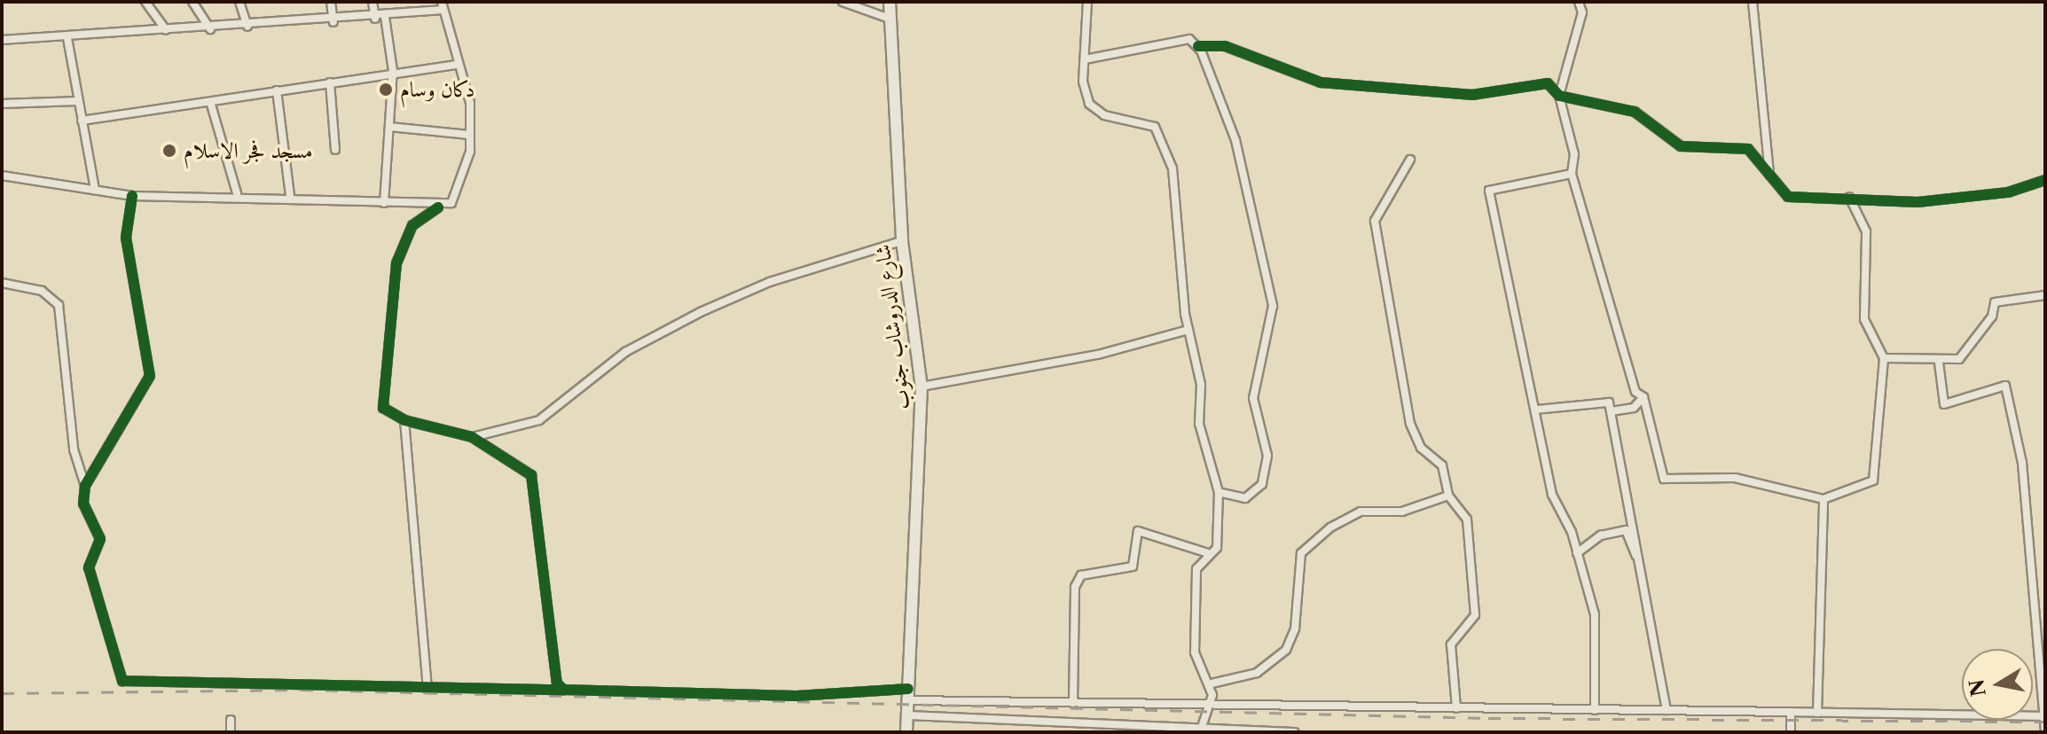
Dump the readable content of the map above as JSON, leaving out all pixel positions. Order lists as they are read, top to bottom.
{
  "streets": {
    "street": ["شارع الدروشاب جنوب"]
  },
  "places": ["دكان وسام", "مسجد فجر الاسلام"],
  "north": "left"
}
